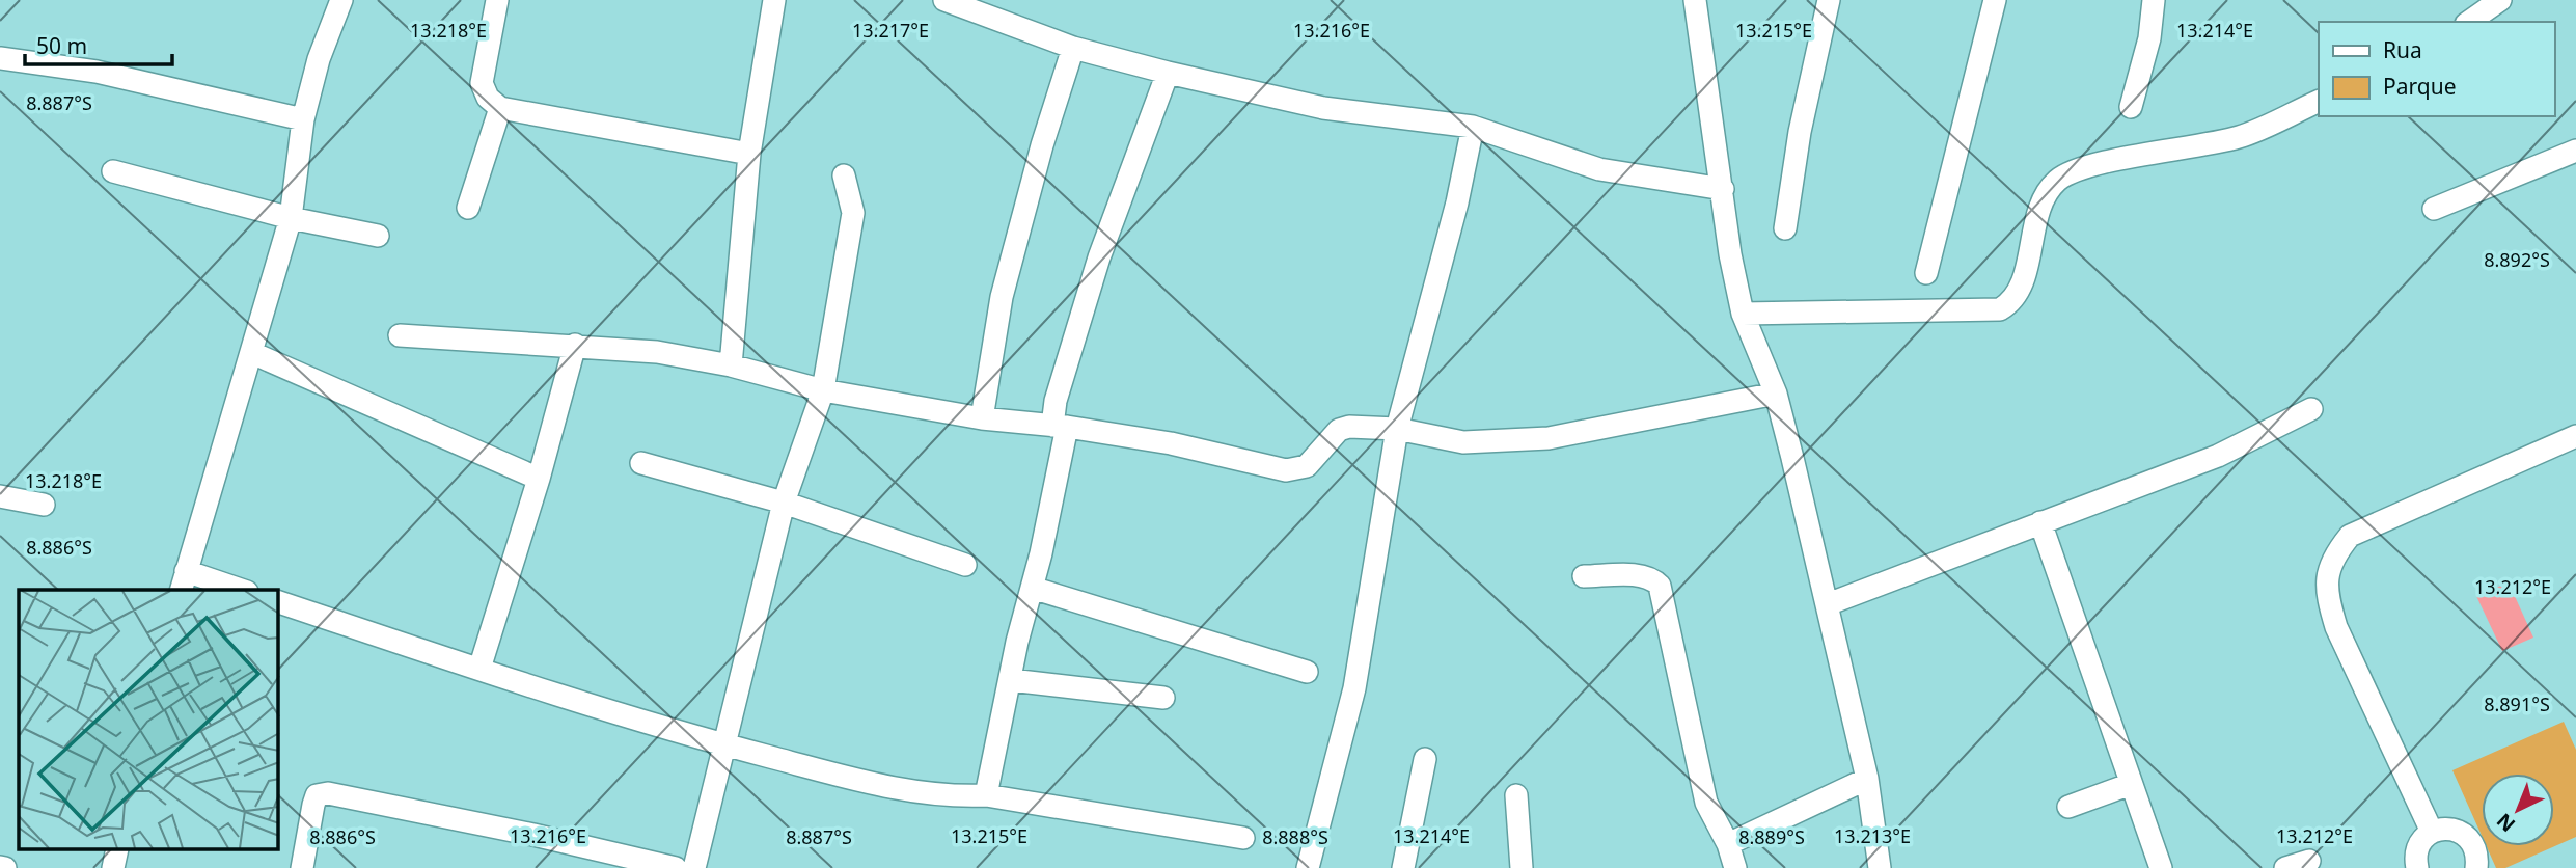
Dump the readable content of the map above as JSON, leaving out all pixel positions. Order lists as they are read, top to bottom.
{
  "legend": ["Rua", "Parque"],
  "scale_bar": "50 m",
  "north": "bottom left",
  "coordinates": [
    "13.218°E",
    "13.217°E",
    "13.216°E",
    "13.215°E",
    "13.214°E",
    "8.887°S",
    "8.892°S",
    "8.886°S",
    "13.212°E",
    "8.891°S",
    "13.213°E",
    "8.888°S",
    "8.889°S"
  ]
}
